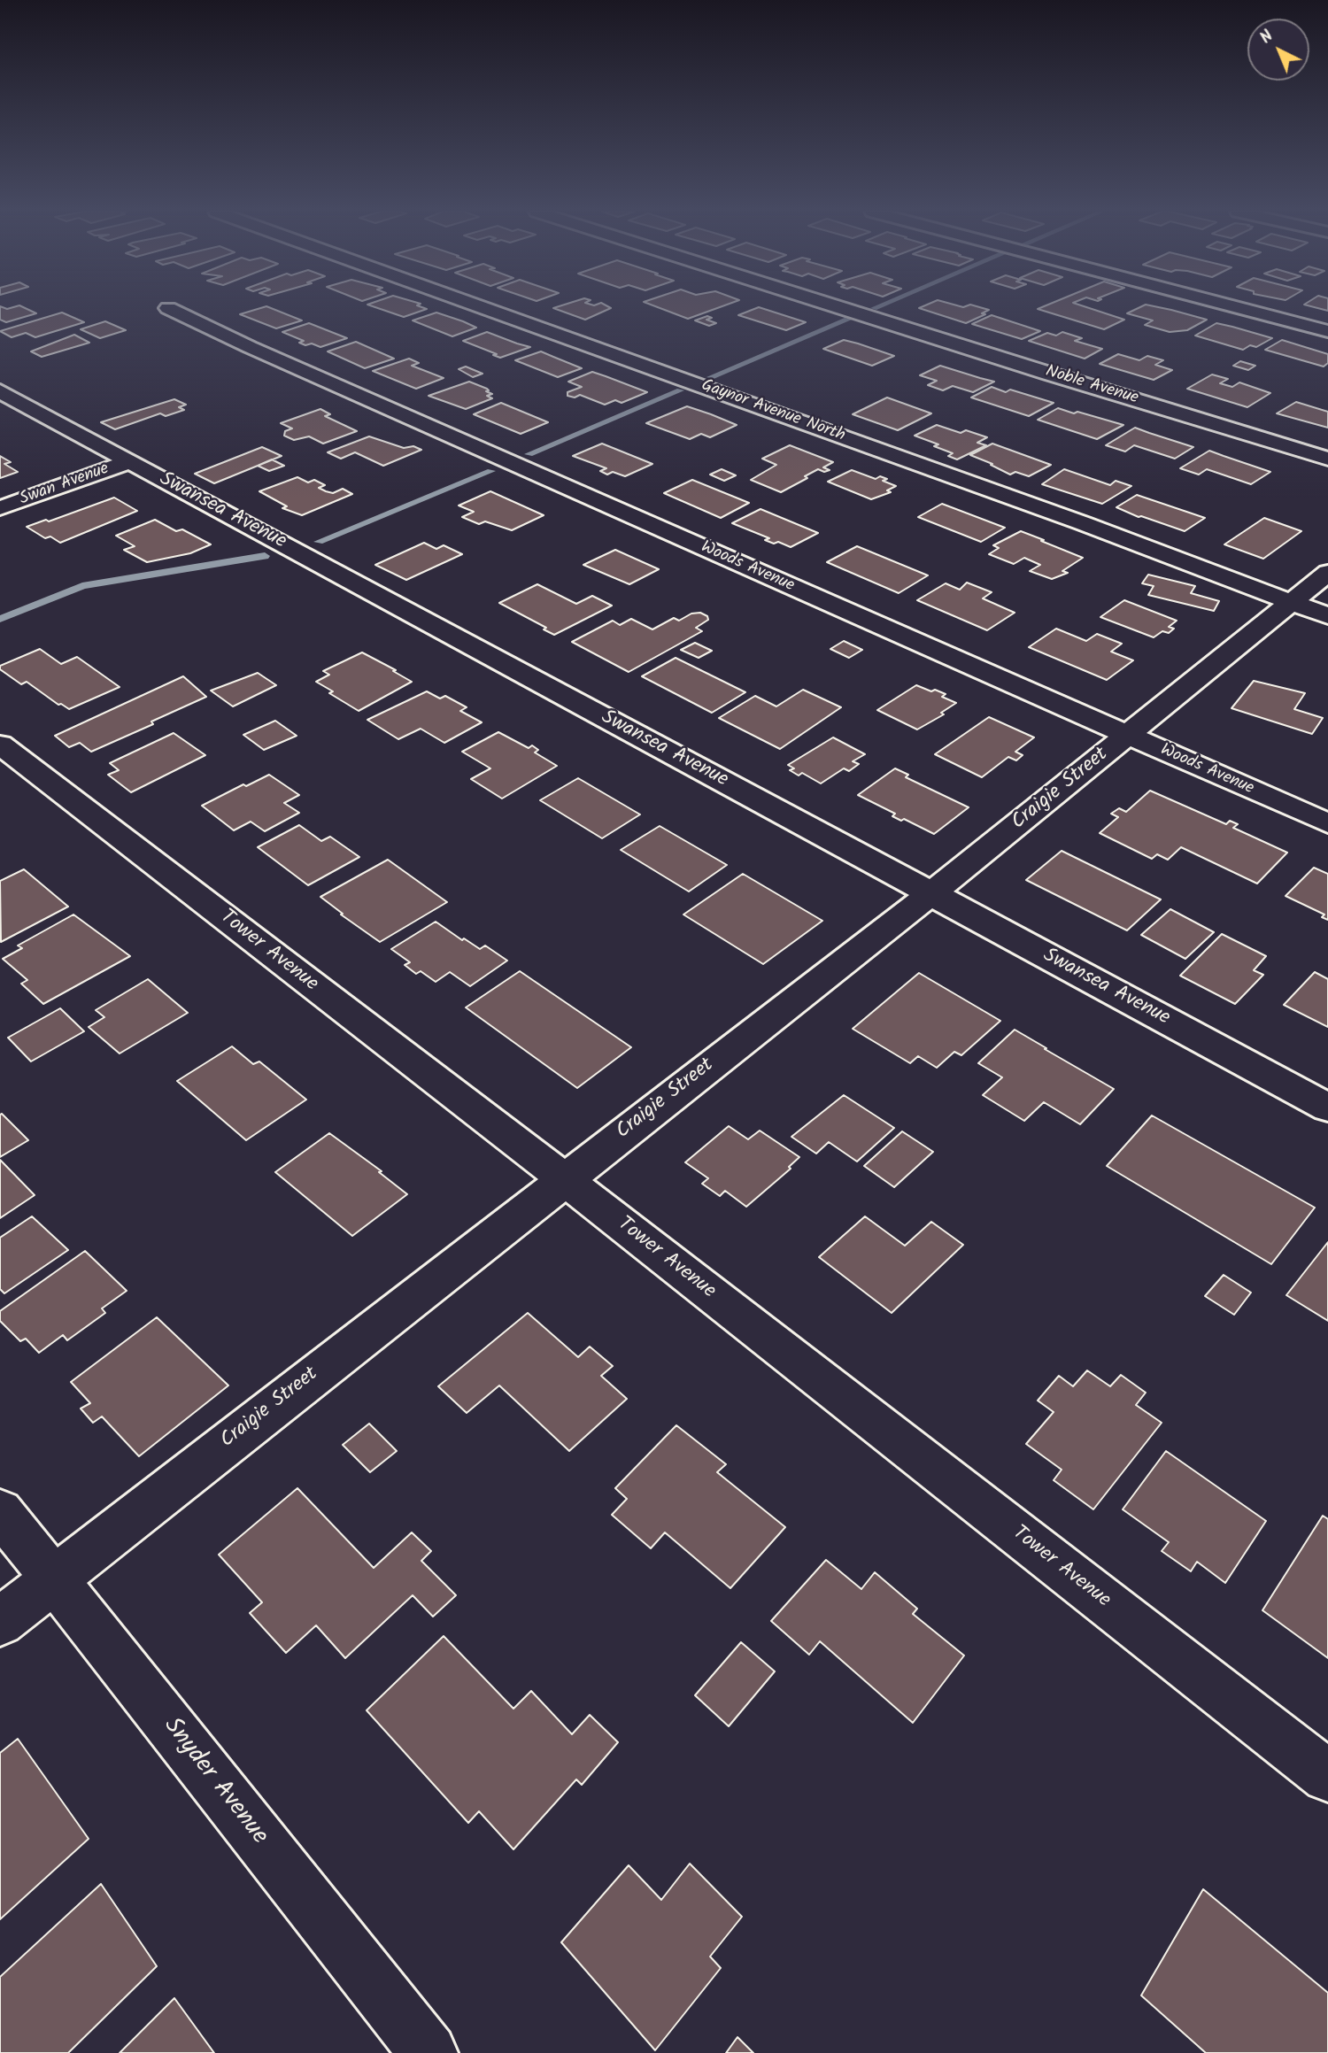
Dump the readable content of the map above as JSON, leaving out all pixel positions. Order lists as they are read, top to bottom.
{
  "streets": {
    "street": [
      "Noble Avenue",
      "Gaynor Avenue North",
      "Swan Avenue",
      "Swansea Avenue",
      "Woods Avenue",
      "Craigie Street",
      "Tower Avenue",
      "Snyder Avenue"
    ]
  },
  "crossings": [
    ["Gaynor Avenue North", "Craigie Street"],
    ["Swan Avenue", "Swansea Avenue"],
    ["Swansea Avenue", "Craigie Street"],
    ["Woods Avenue", "Craigie Street"],
    ["Craigie Street", "Tower Avenue"],
    ["Craigie Street", "Snyder Avenue"]
  ],
  "north": "top left"
}
